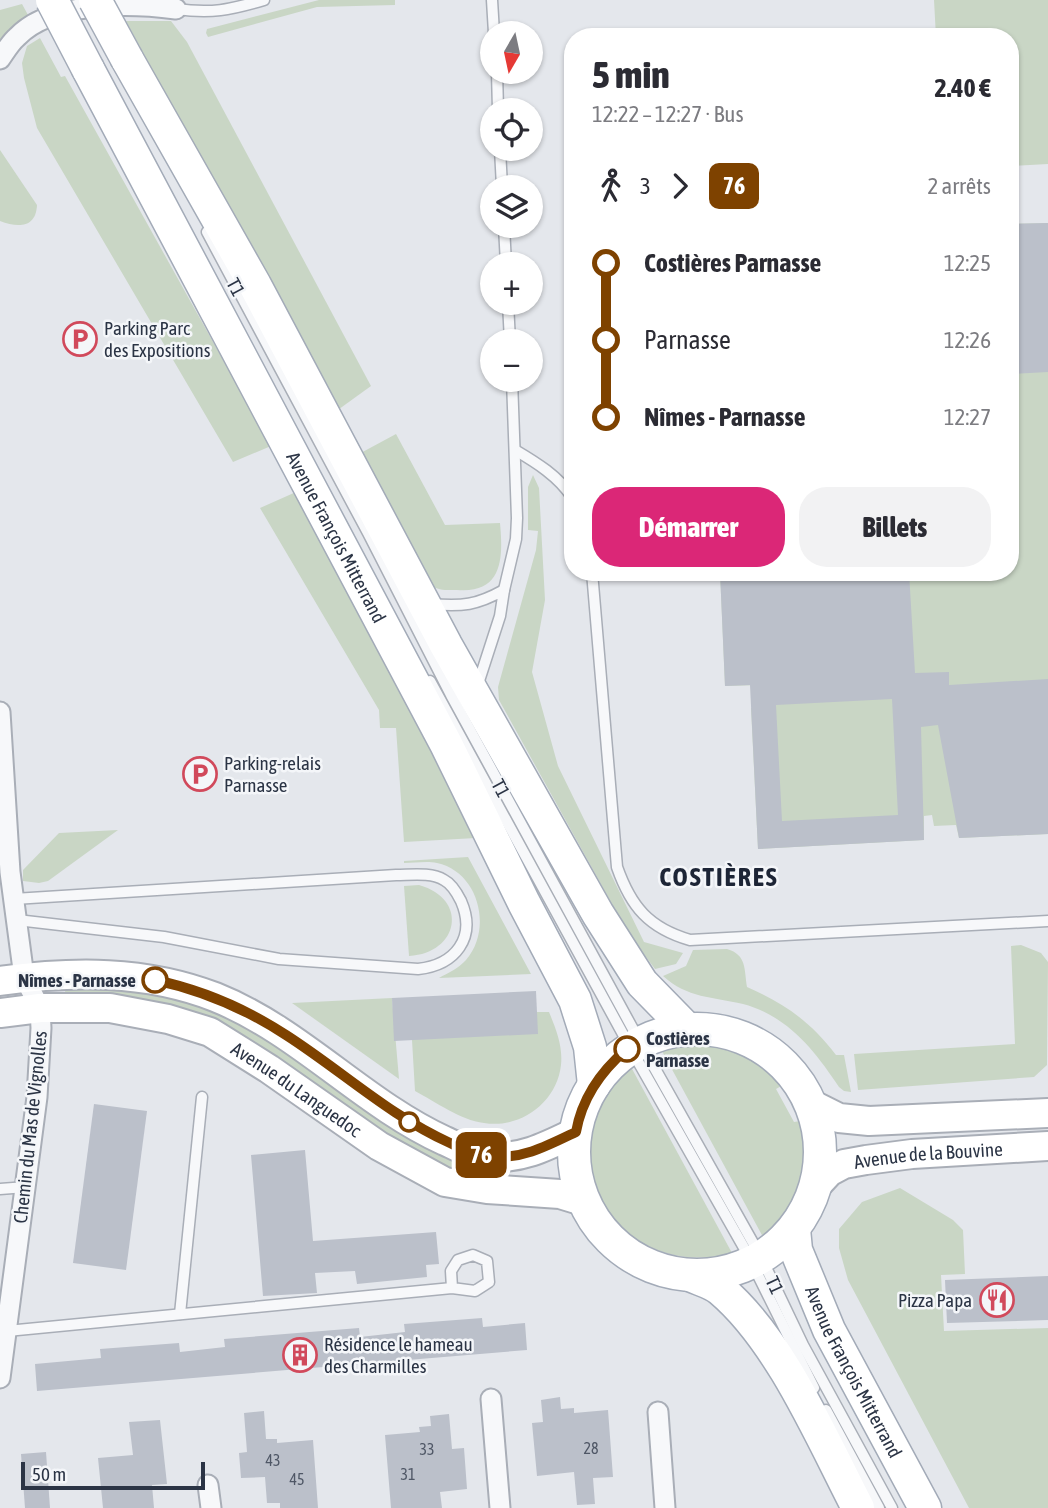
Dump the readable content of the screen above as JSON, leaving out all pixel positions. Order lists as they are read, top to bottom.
{
  "streets": {
    "main road": ["Avenue François Mitterrand"],
    "street": ["Avenue du Languedoc", "Chemin du Mas de Vignolles", "Avenue de la Bouvine"],
    "lane": ["T1"]
  },
  "crossings": [
    ["T1", "Avenue François Mitterrand"],
    ["Avenue du Languedoc", "Chemin du Mas de Vignolles"]
  ],
  "districts": ["COSTIÈRES"],
  "places": {
    "parking": ["Parking Parc des Expositions", "Parking-relais Parnasse"],
    "other": ["Nîmes - Parnasse", "Costières Parnasse"],
    "restaurant": ["Pizza Papa"],
    "building": ["Résidence le hameau des Charmilles"]
  },
  "lines": ["bus line 76"],
  "house_numbers": [
    "28",
    "33",
    "43",
    "31",
    "45"
  ],
  "scale_bar": "50 m",
  "north": "bottom",
  "page": {
    "on_map": "76",
    "map_buttons": ["+", "−"],
    "heading": ["5 min", "12:22 – 12:27 · Bus", "2.40 €"],
    "legs": ["3", "76", "2 arrêts"],
    "list": [
      {
        "name": "Costières Parnasse",
        "value": "12:25"
      },
      {
        "name": "Parnasse",
        "value": "12:26"
      },
      {
        "name": "Nîmes - Parnasse",
        "value": "12:27"
      }
    ],
    "buttons": ["Démarrer", "Billets"],
    "scale": "50 m"
  }
}
